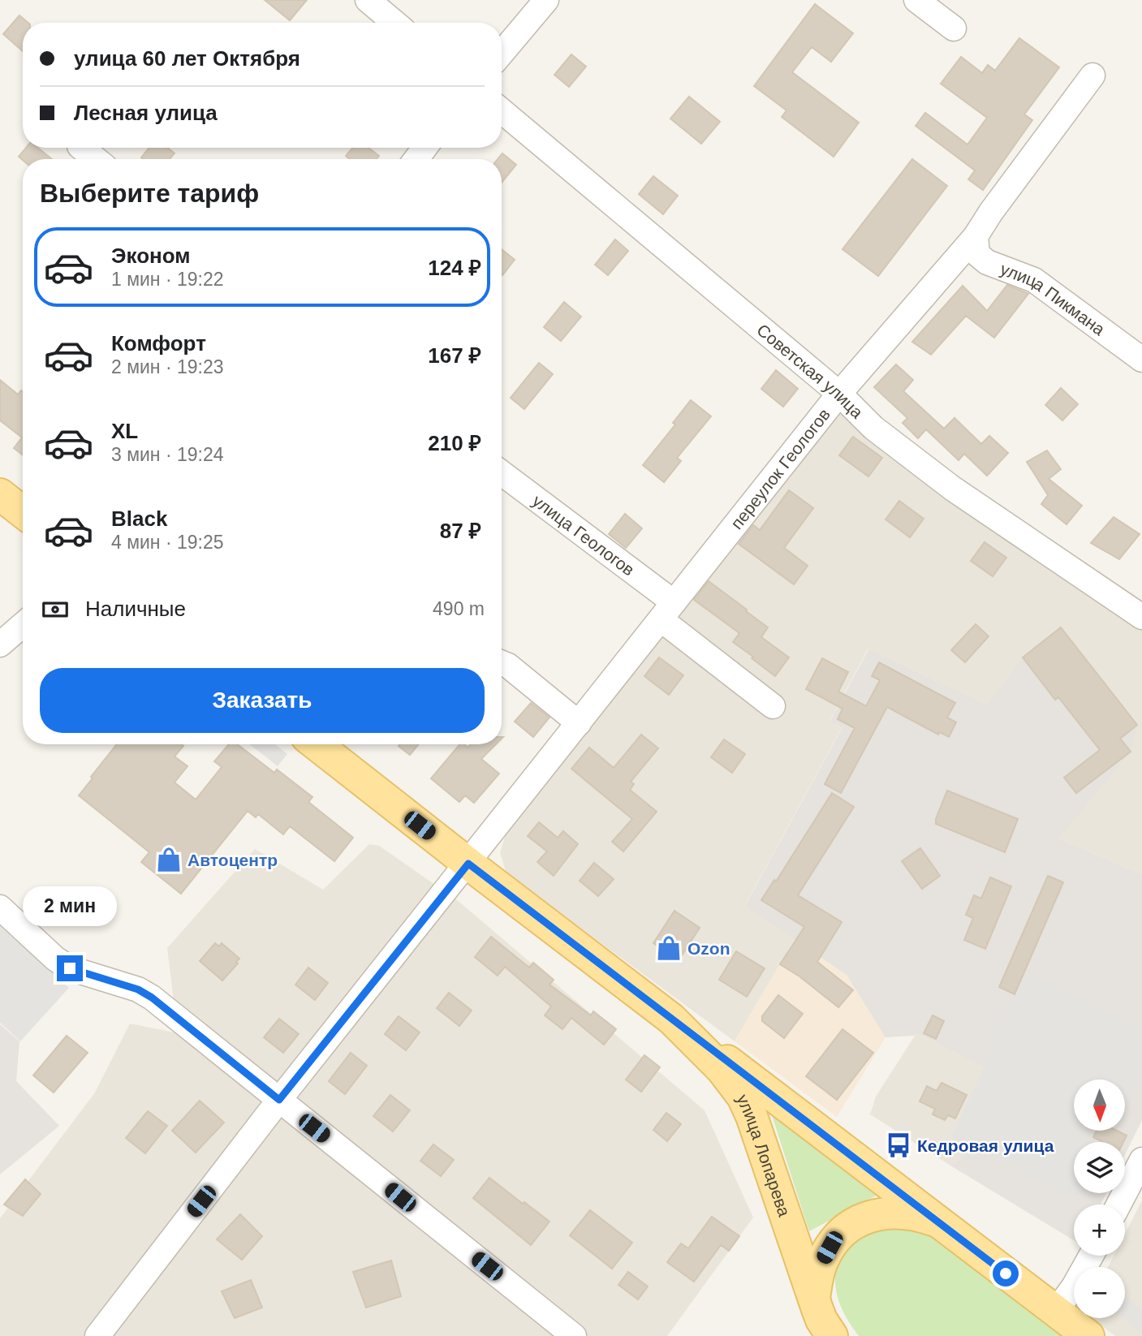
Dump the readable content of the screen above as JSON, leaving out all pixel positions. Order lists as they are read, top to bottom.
{
  "streets": {
    "main road": ["улица Лопарева"],
    "street": [
      "улица Пикмана",
      "Советская улица",
      "переулок Геологов",
      "улица Геологов"
    ]
  },
  "crossings": [
    ["улица Пикмана", "переулок Геологов"],
    ["Советская улица", "переулок Геологов"],
    ["переулок Геологов", "улица Геологов"],
    ["переулок Геологов", "улица Лопарева"]
  ],
  "places": {
    "shop": ["Автоцентр", "Ozon"],
    "bus stop": ["Кедровая улица"]
  },
  "north": "bottom",
  "page": {
    "banner": ["улица 60 лет Октября", "Лесная улица"],
    "heading": "Выберите тариф",
    "list": [
      {
        "name": "Эконом",
        "note": "1 мин · 19:22",
        "value": "124 ₽"
      },
      {
        "name": "Комфорт",
        "note": "2 мин · 19:23",
        "value": "167 ₽"
      },
      {
        "name": "XL",
        "note": "3 мин · 19:24",
        "value": "210 ₽"
      },
      {
        "name": "Black",
        "note": "4 мин · 19:25",
        "value": "87 ₽"
      }
    ],
    "pay": ["Наличные", "490 m"],
    "buttons": "Заказать",
    "bubble": "2 мин",
    "map_buttons": ["+", "−"]
  }
}
